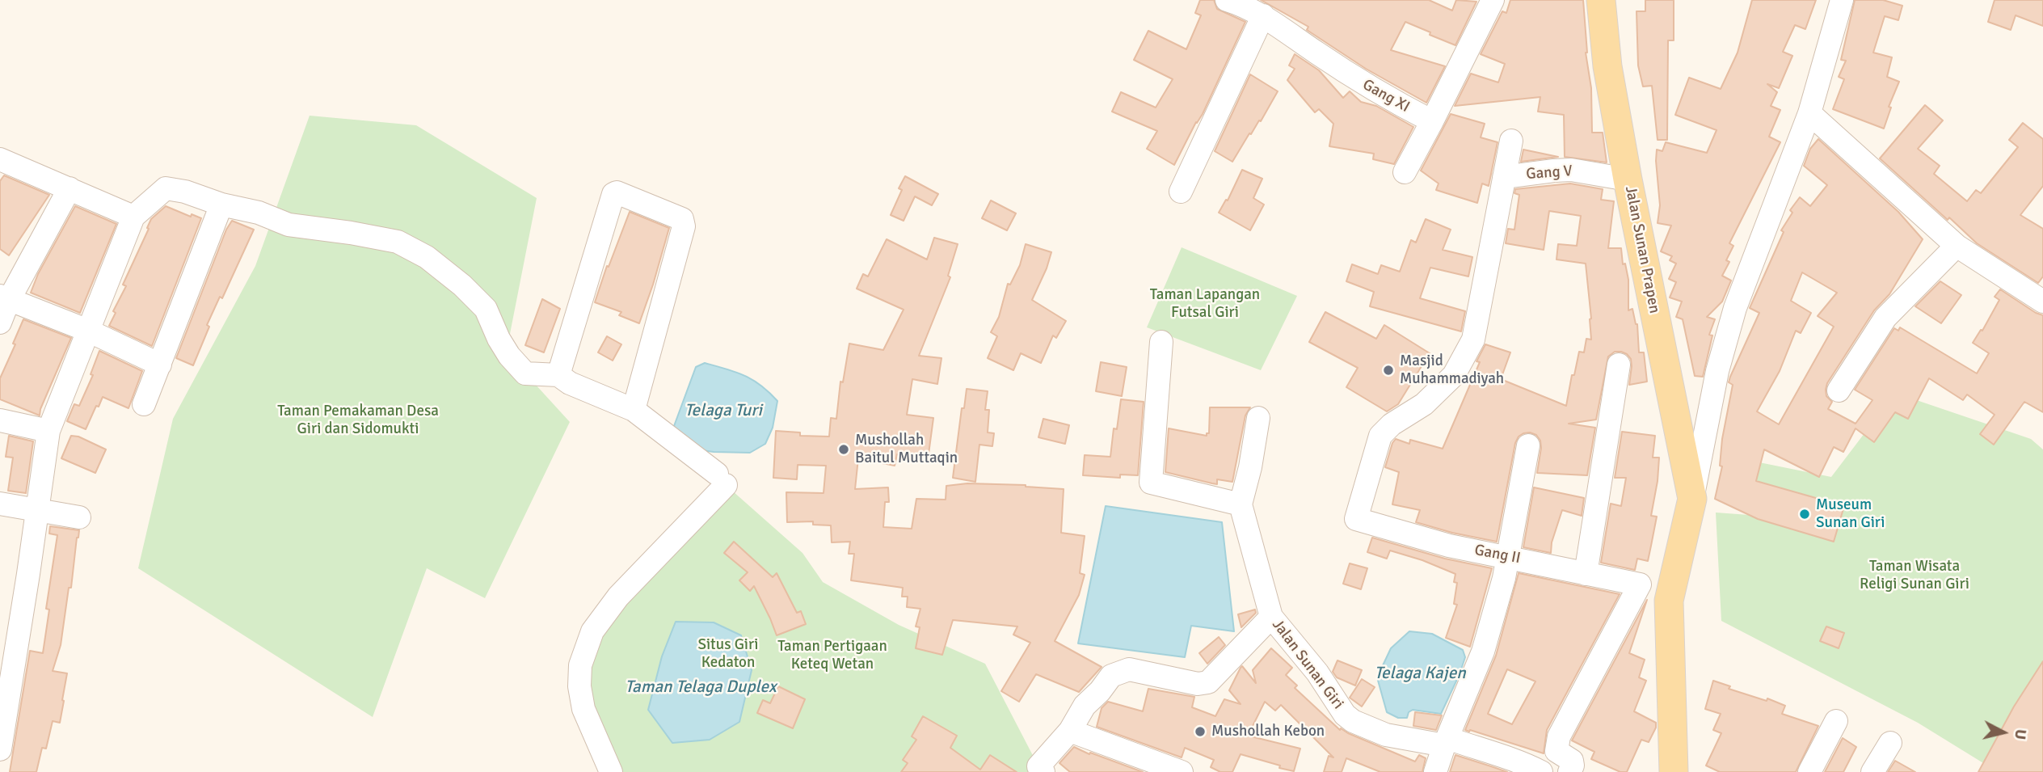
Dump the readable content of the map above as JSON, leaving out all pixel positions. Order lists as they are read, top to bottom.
{
  "streets": {
    "main road": ["Jalan Sunan Prapen"],
    "street": [
      "Gang XI",
      "Gang V",
      "Gang II",
      "Jalan Sunan Giri"
    ]
  },
  "crossings": [
    ["Gang V", "Jalan Sunan Prapen"],
    ["Gang V", "Gang II"]
  ],
  "water": ["Telaga Turi", "Telaga Kajen", "Taman Telaga Duplex"],
  "parks": [
    "Taman Lapangan Futsal Giri",
    "Taman Pemakaman Desa Giri dan Sidomukti",
    "Taman Wisata Religi Sunan Giri",
    "Situs Giri Kedaton",
    "Taman Pertigaan Keteq Wetan"
  ],
  "places": [
    "Masjid Muhammadiyah",
    "Mushollah Baitul Muttaqin",
    "Museum Sunan Giri",
    "Mushollah Kebon"
  ],
  "north": "right"
}
